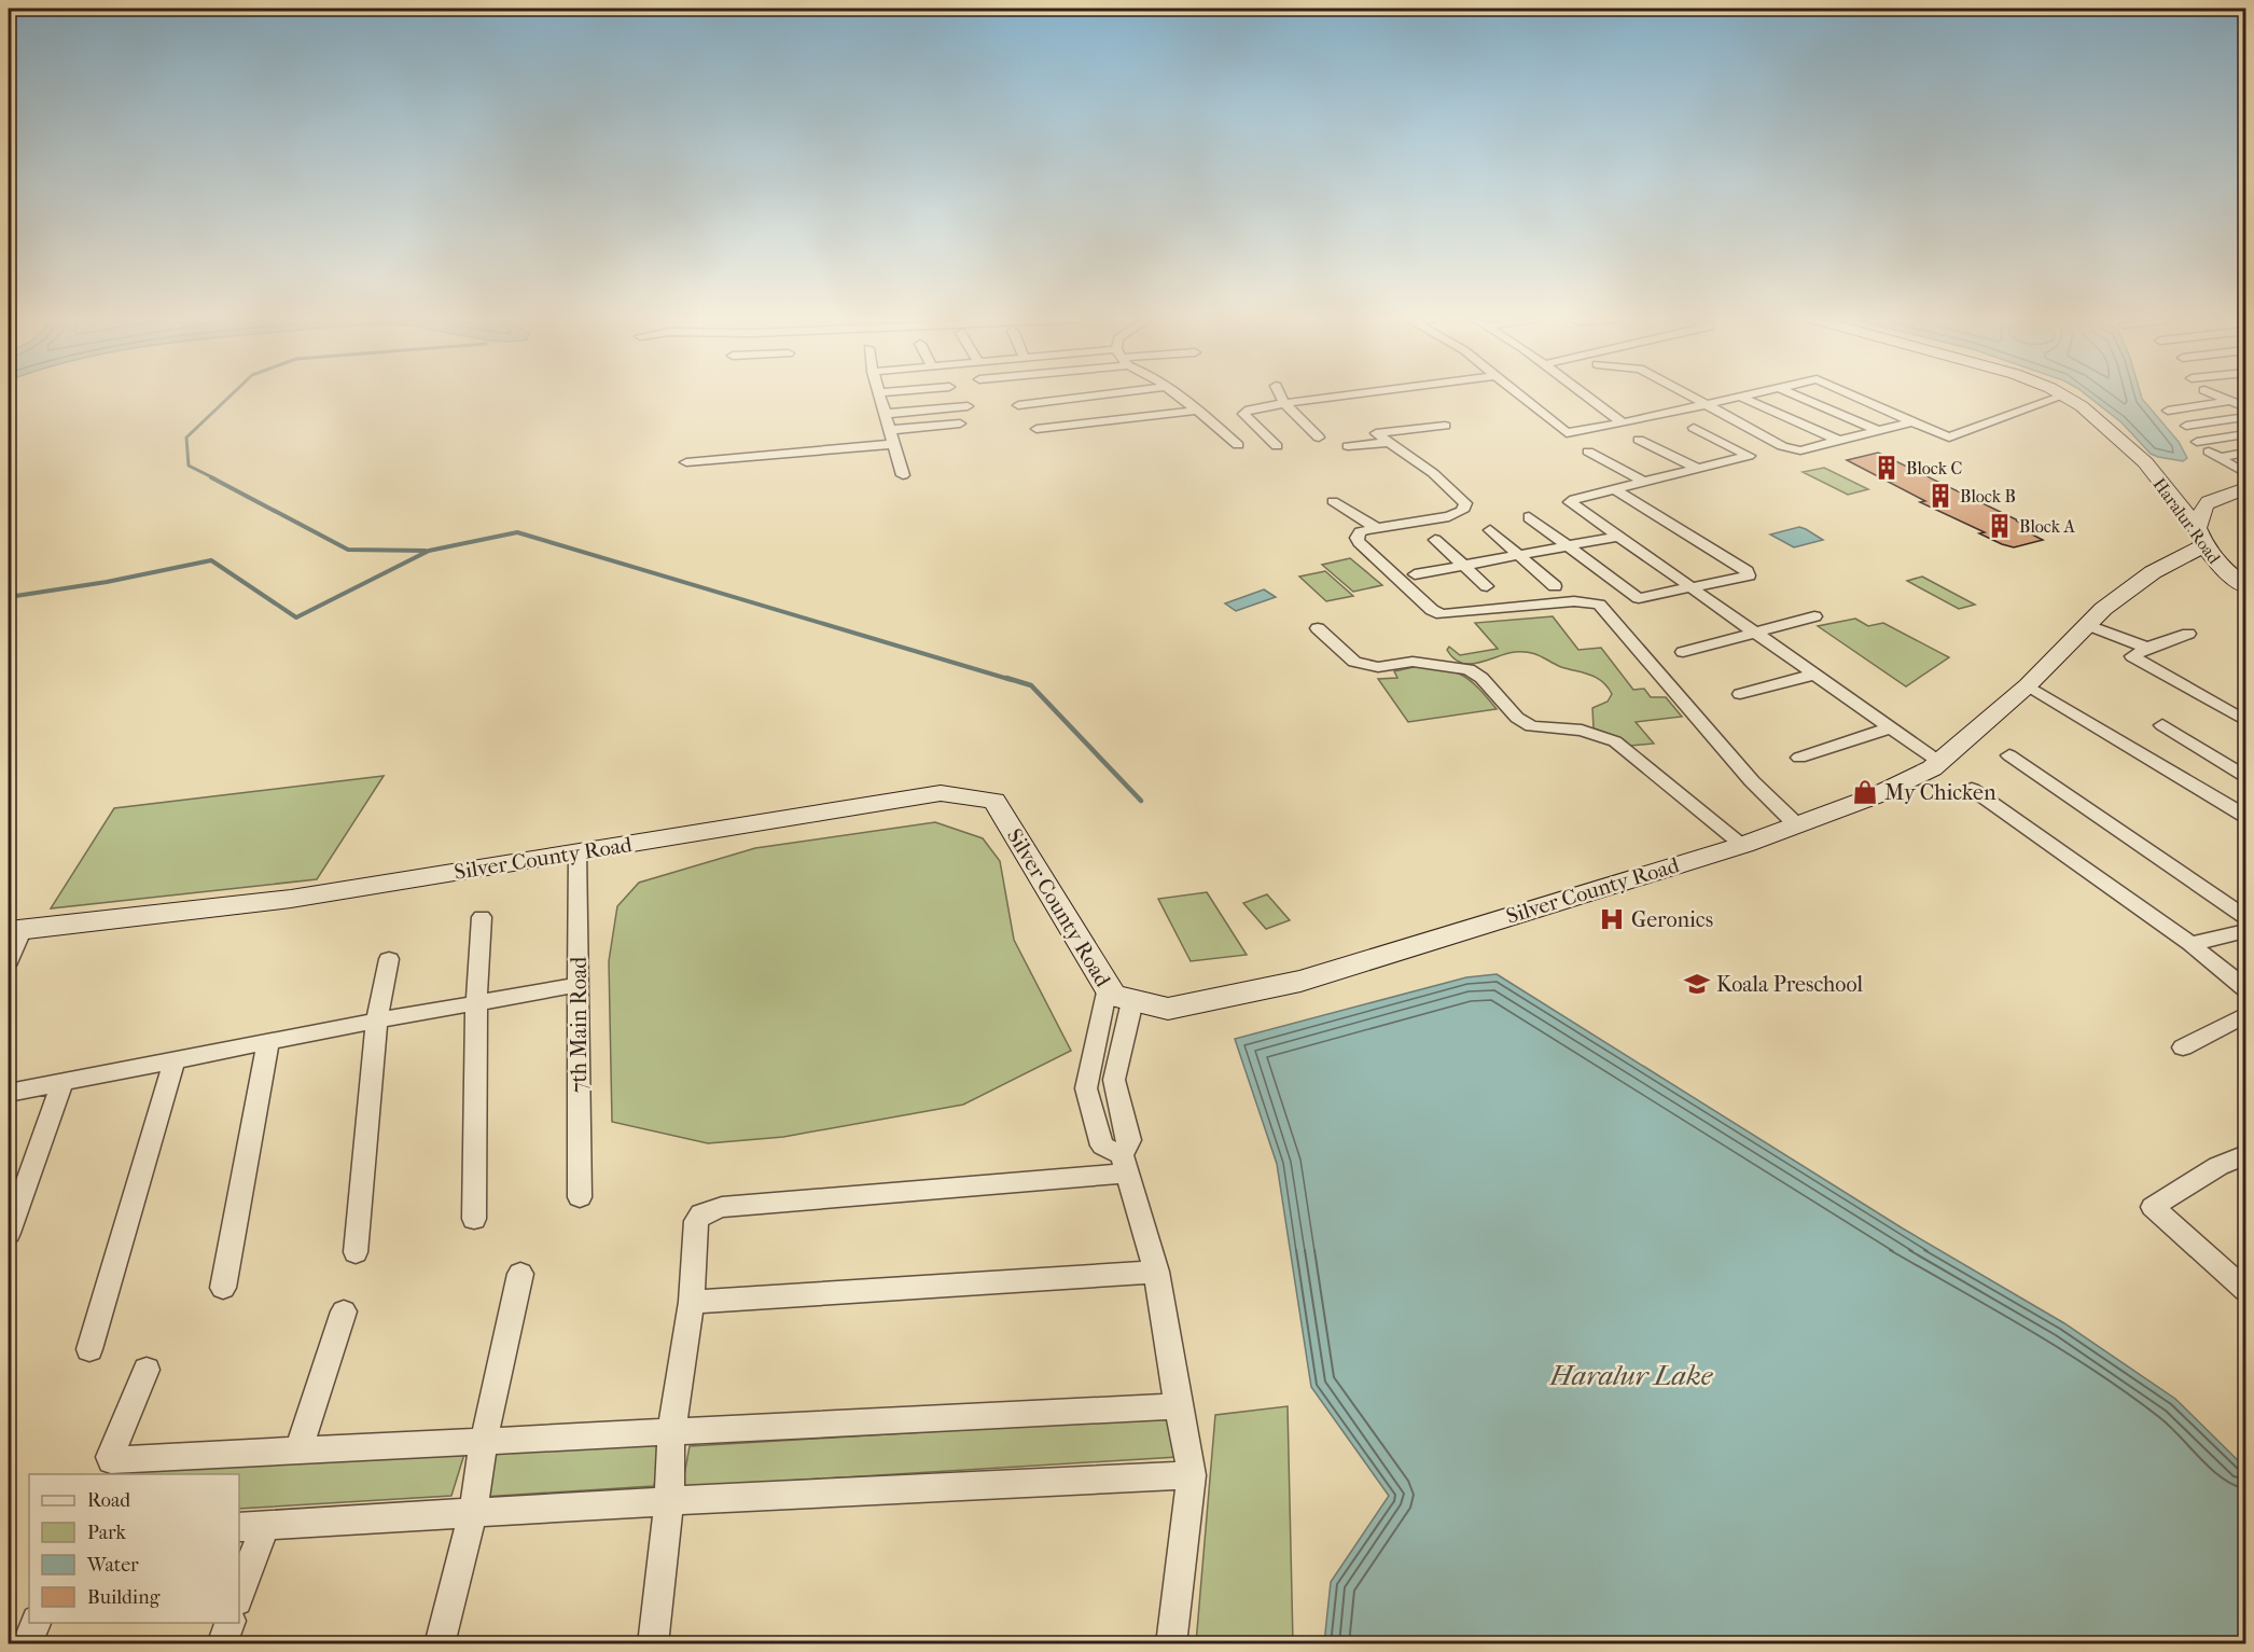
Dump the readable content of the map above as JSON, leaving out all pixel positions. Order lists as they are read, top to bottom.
{
  "streets": {
    "street": ["Haralur Road", "Silver County Road", "7th Main Road"]
  },
  "crossings": [
    ["Haralur Road", "Silver County Road"],
    ["Silver County Road", "7th Main Road"]
  ],
  "water": ["Haralur Lake"],
  "places": {
    "building": ["Block C", "Block B", "Block A"],
    "shop": ["My Chicken"],
    "hospital": ["Geronics"],
    "school or university": ["Koala Preschool"]
  },
  "legend": [
    "Road",
    "Park",
    "Water",
    "Building"
  ]
}
